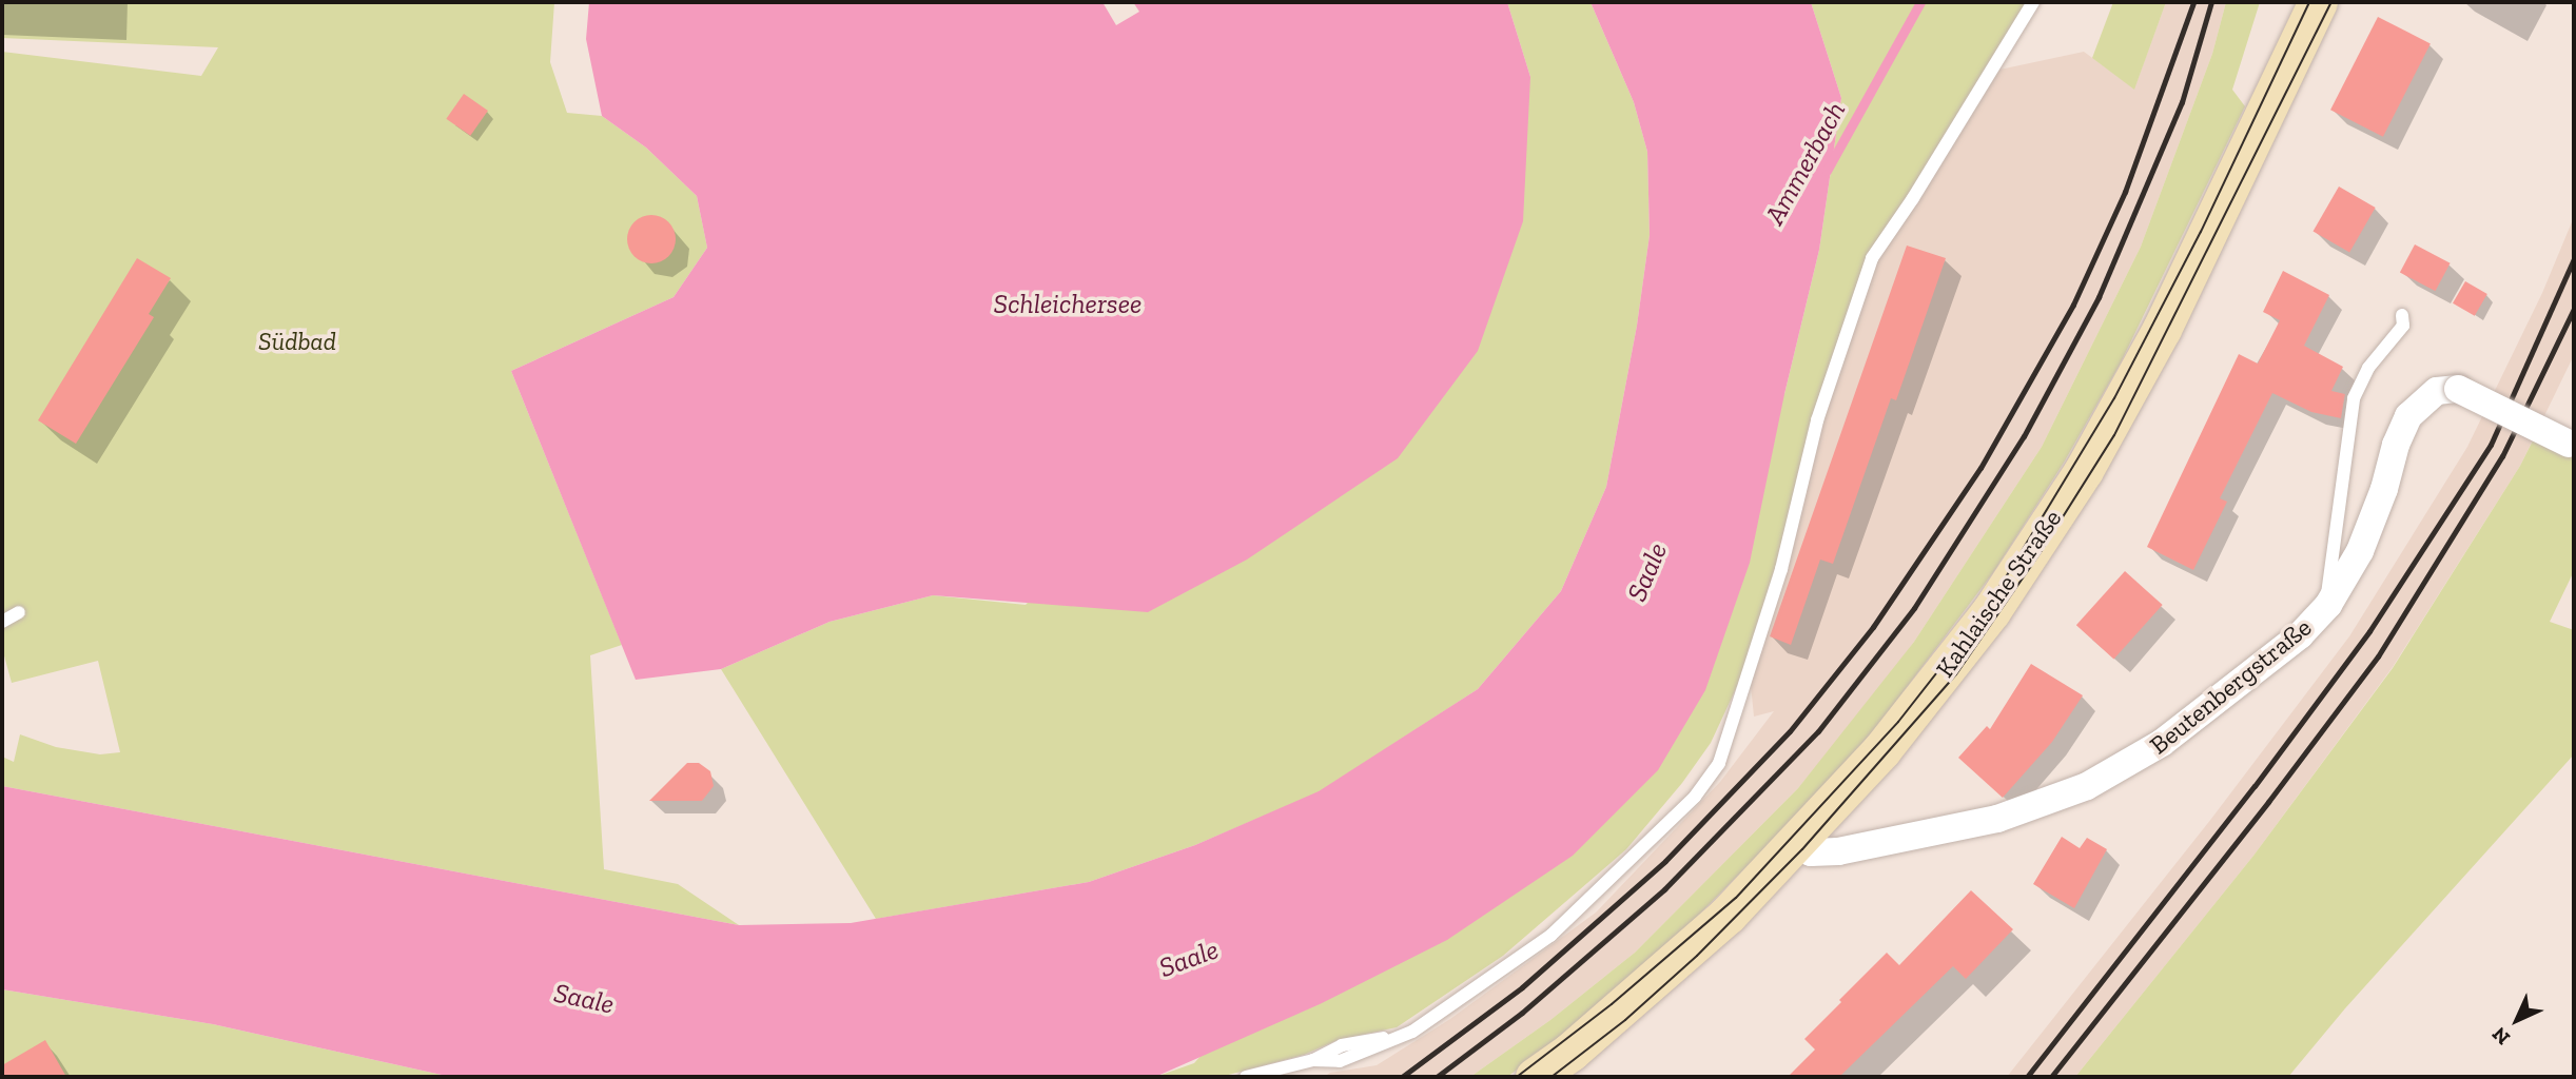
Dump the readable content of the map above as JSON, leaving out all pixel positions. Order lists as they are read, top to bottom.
{
  "streets": {
    "main road": ["Kahlaische Straße"],
    "street": ["Beutenbergstraße"]
  },
  "crossings": [
    ["Kahlaische Straße", "Beutenbergstraße"]
  ],
  "water": ["Ammerbach", "Schleichersee", "Saale"],
  "parks": ["Südbad"],
  "north": "bottom left"
}
